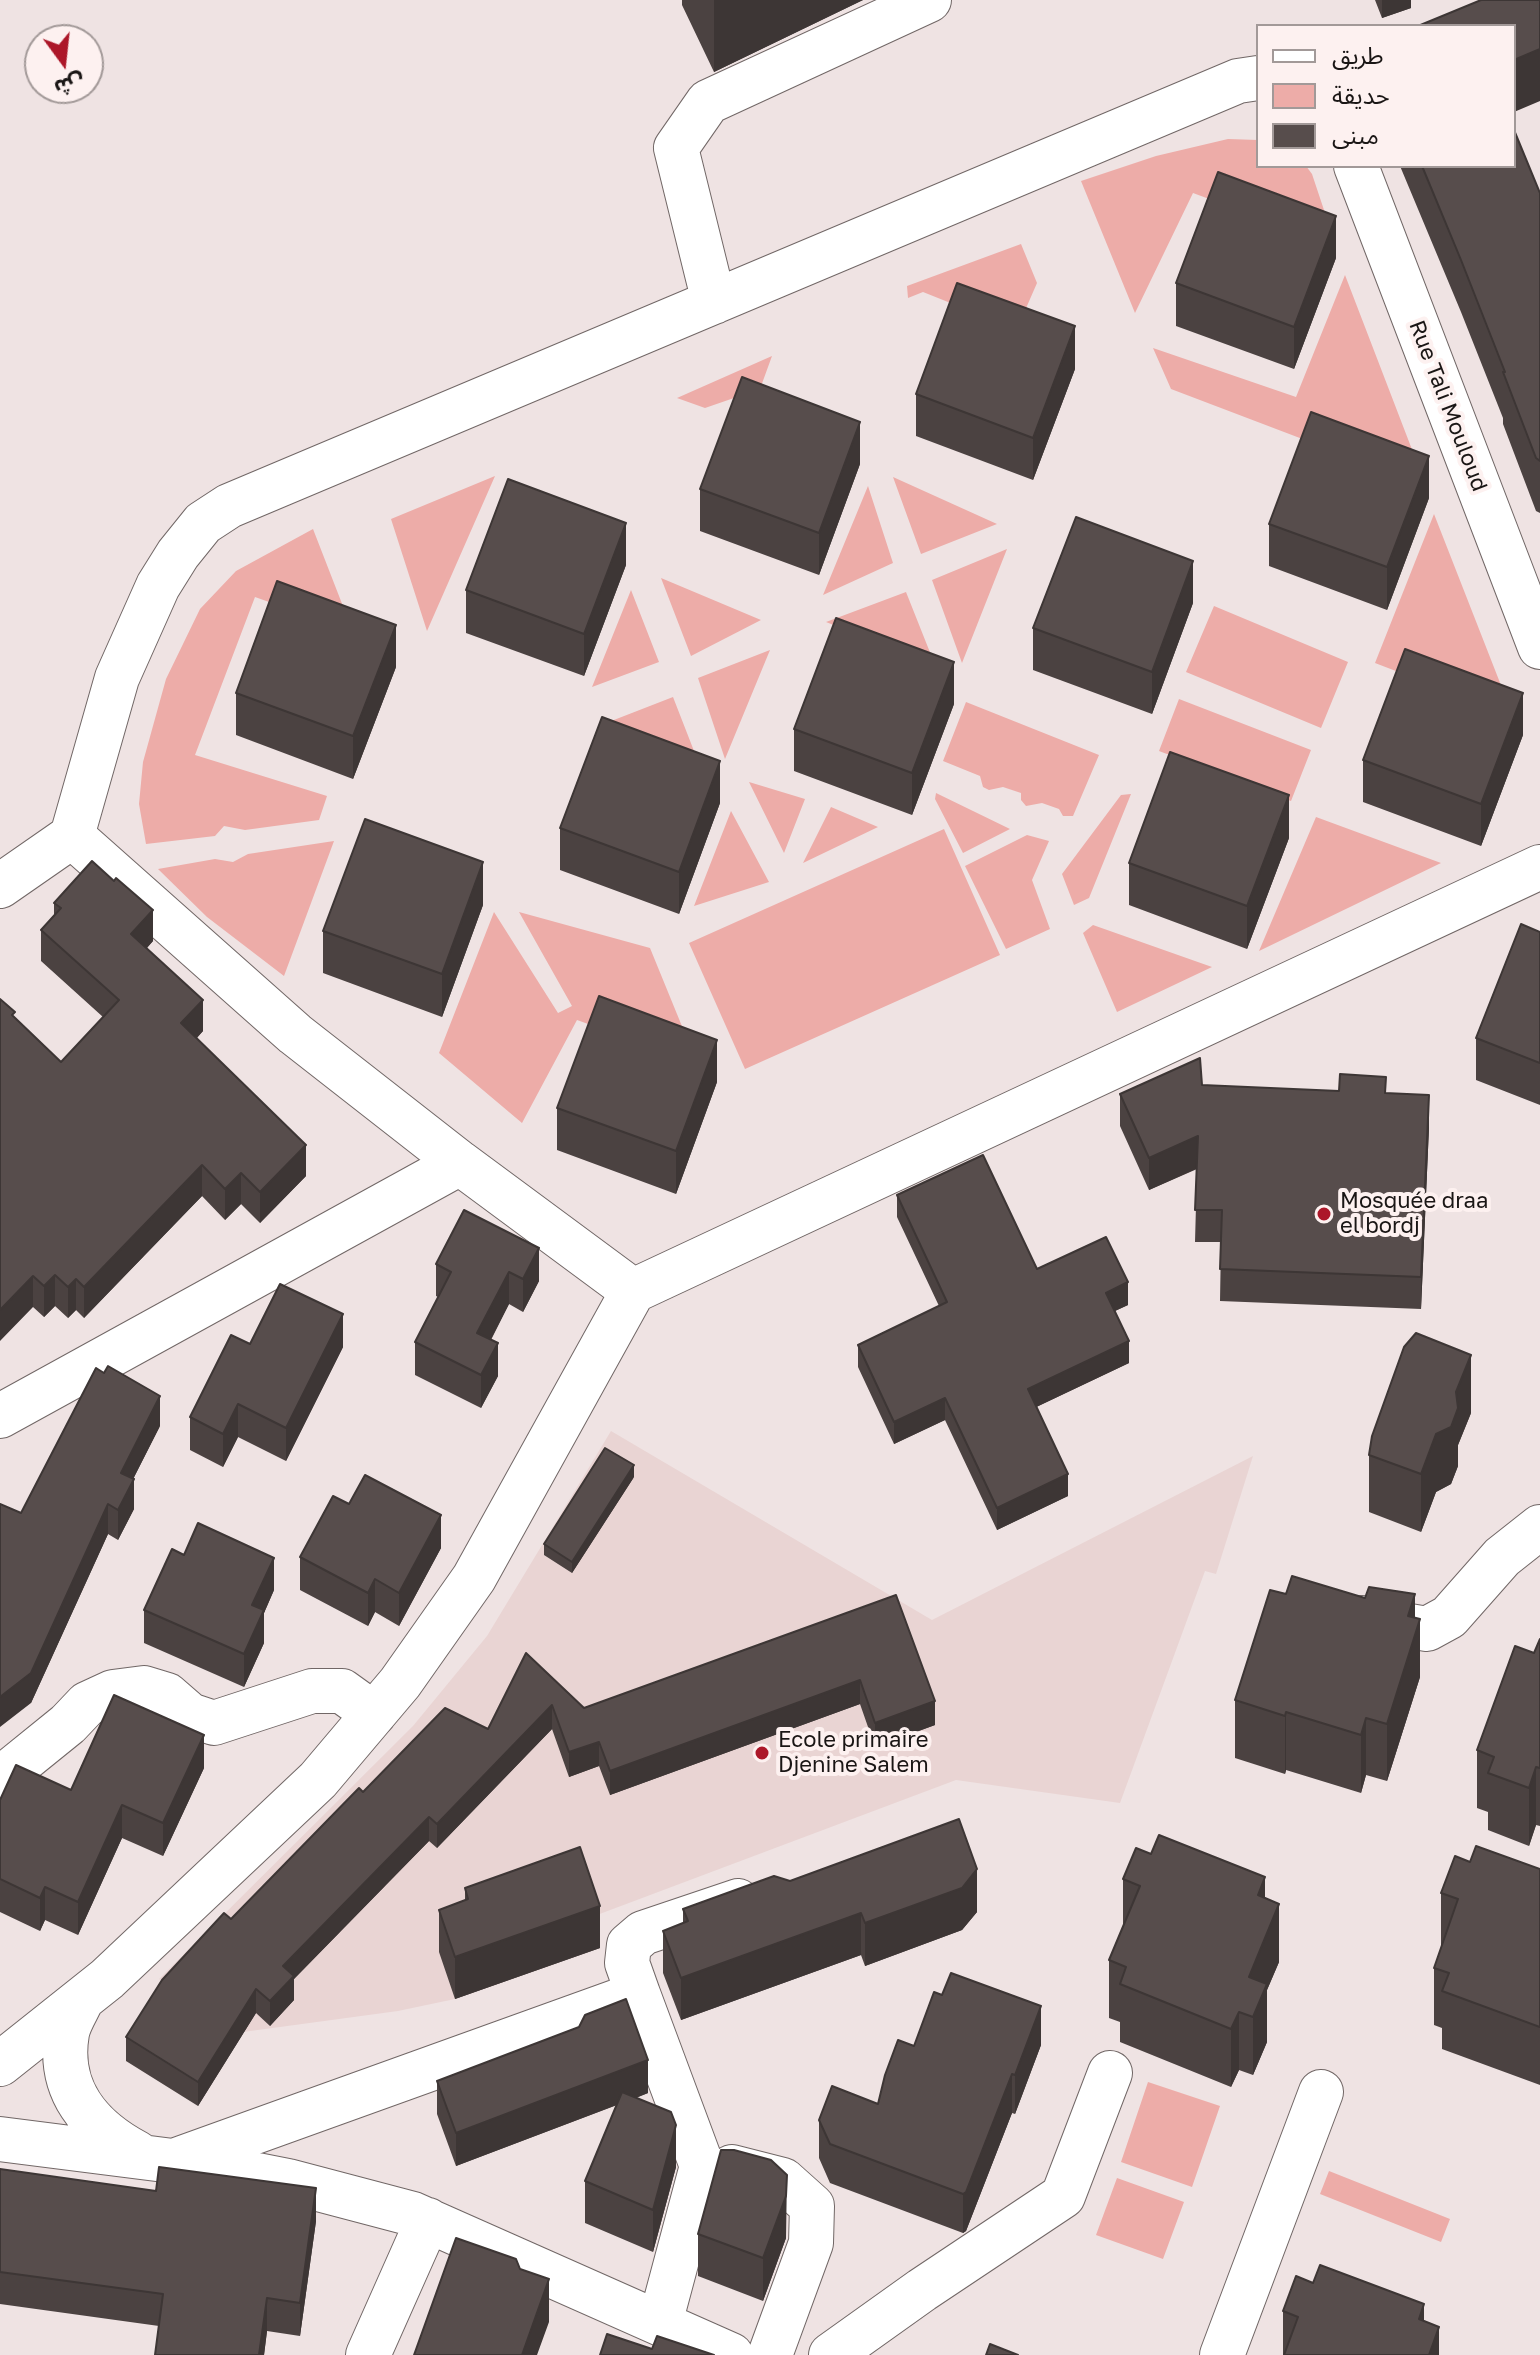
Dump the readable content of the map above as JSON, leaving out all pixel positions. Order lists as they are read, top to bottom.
{
  "streets": {
    "street": ["Rue Tali Mouloud"]
  },
  "places": ["Mosquée draa el bordj", "Ecole primaire Djenine Salem"],
  "legend": ["طريق", "حديقة", "مبنى"],
  "north": "bottom"
}
